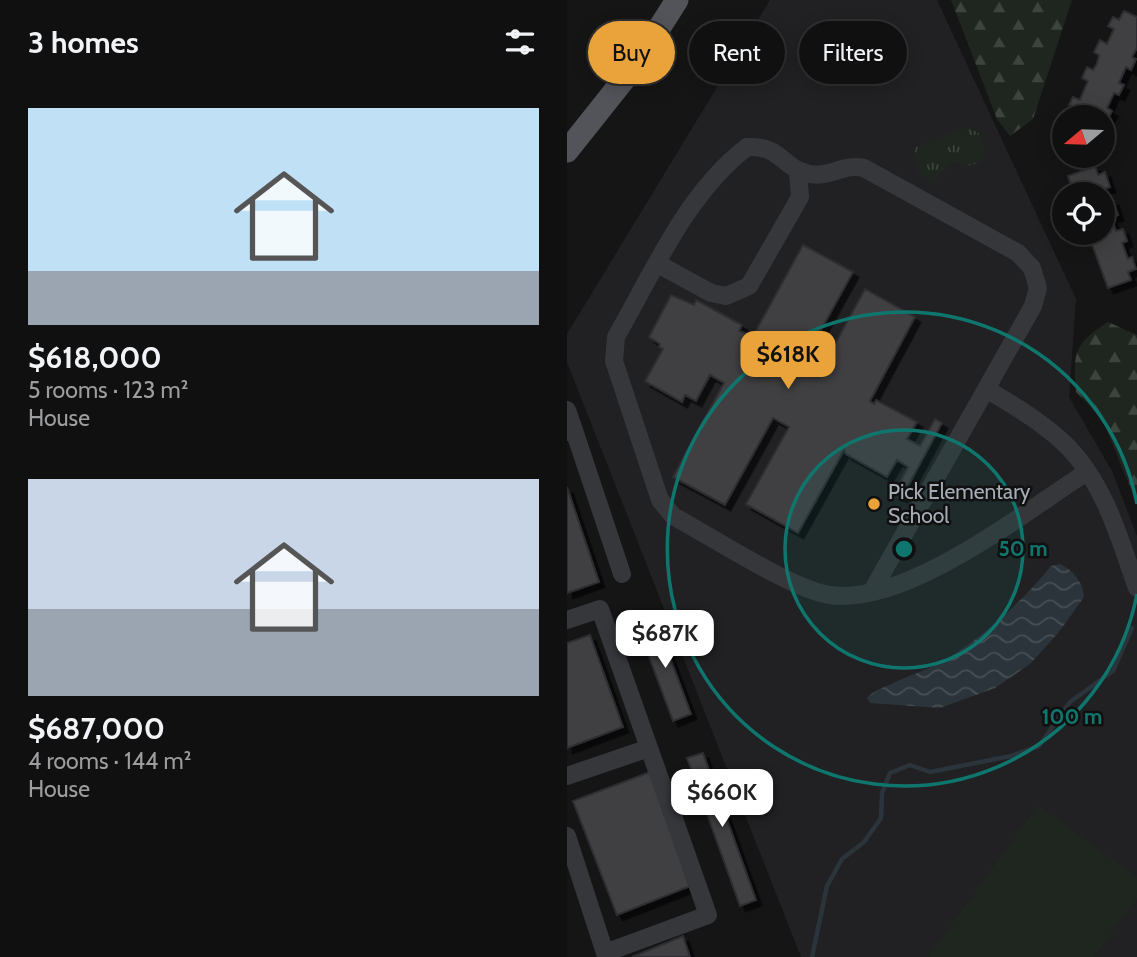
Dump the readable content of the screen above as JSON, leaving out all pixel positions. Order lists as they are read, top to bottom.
{
  "places": ["Pick Elementary School"],
  "north": "left",
  "page": {
    "heading": "3 homes",
    "chip": ["Buy", "Rent", "Filters"],
    "list": [
      {
        "name": "$618,000",
        "note": "5 rooms · 123 m² · House"
      },
      {
        "name": "$687,000",
        "note": "4 rooms · 144 m² · House"
      }
    ],
    "price": ["$618K", "$687K", "$660K"]
  },
  "rings": ["50 m", "100 m"]
}
